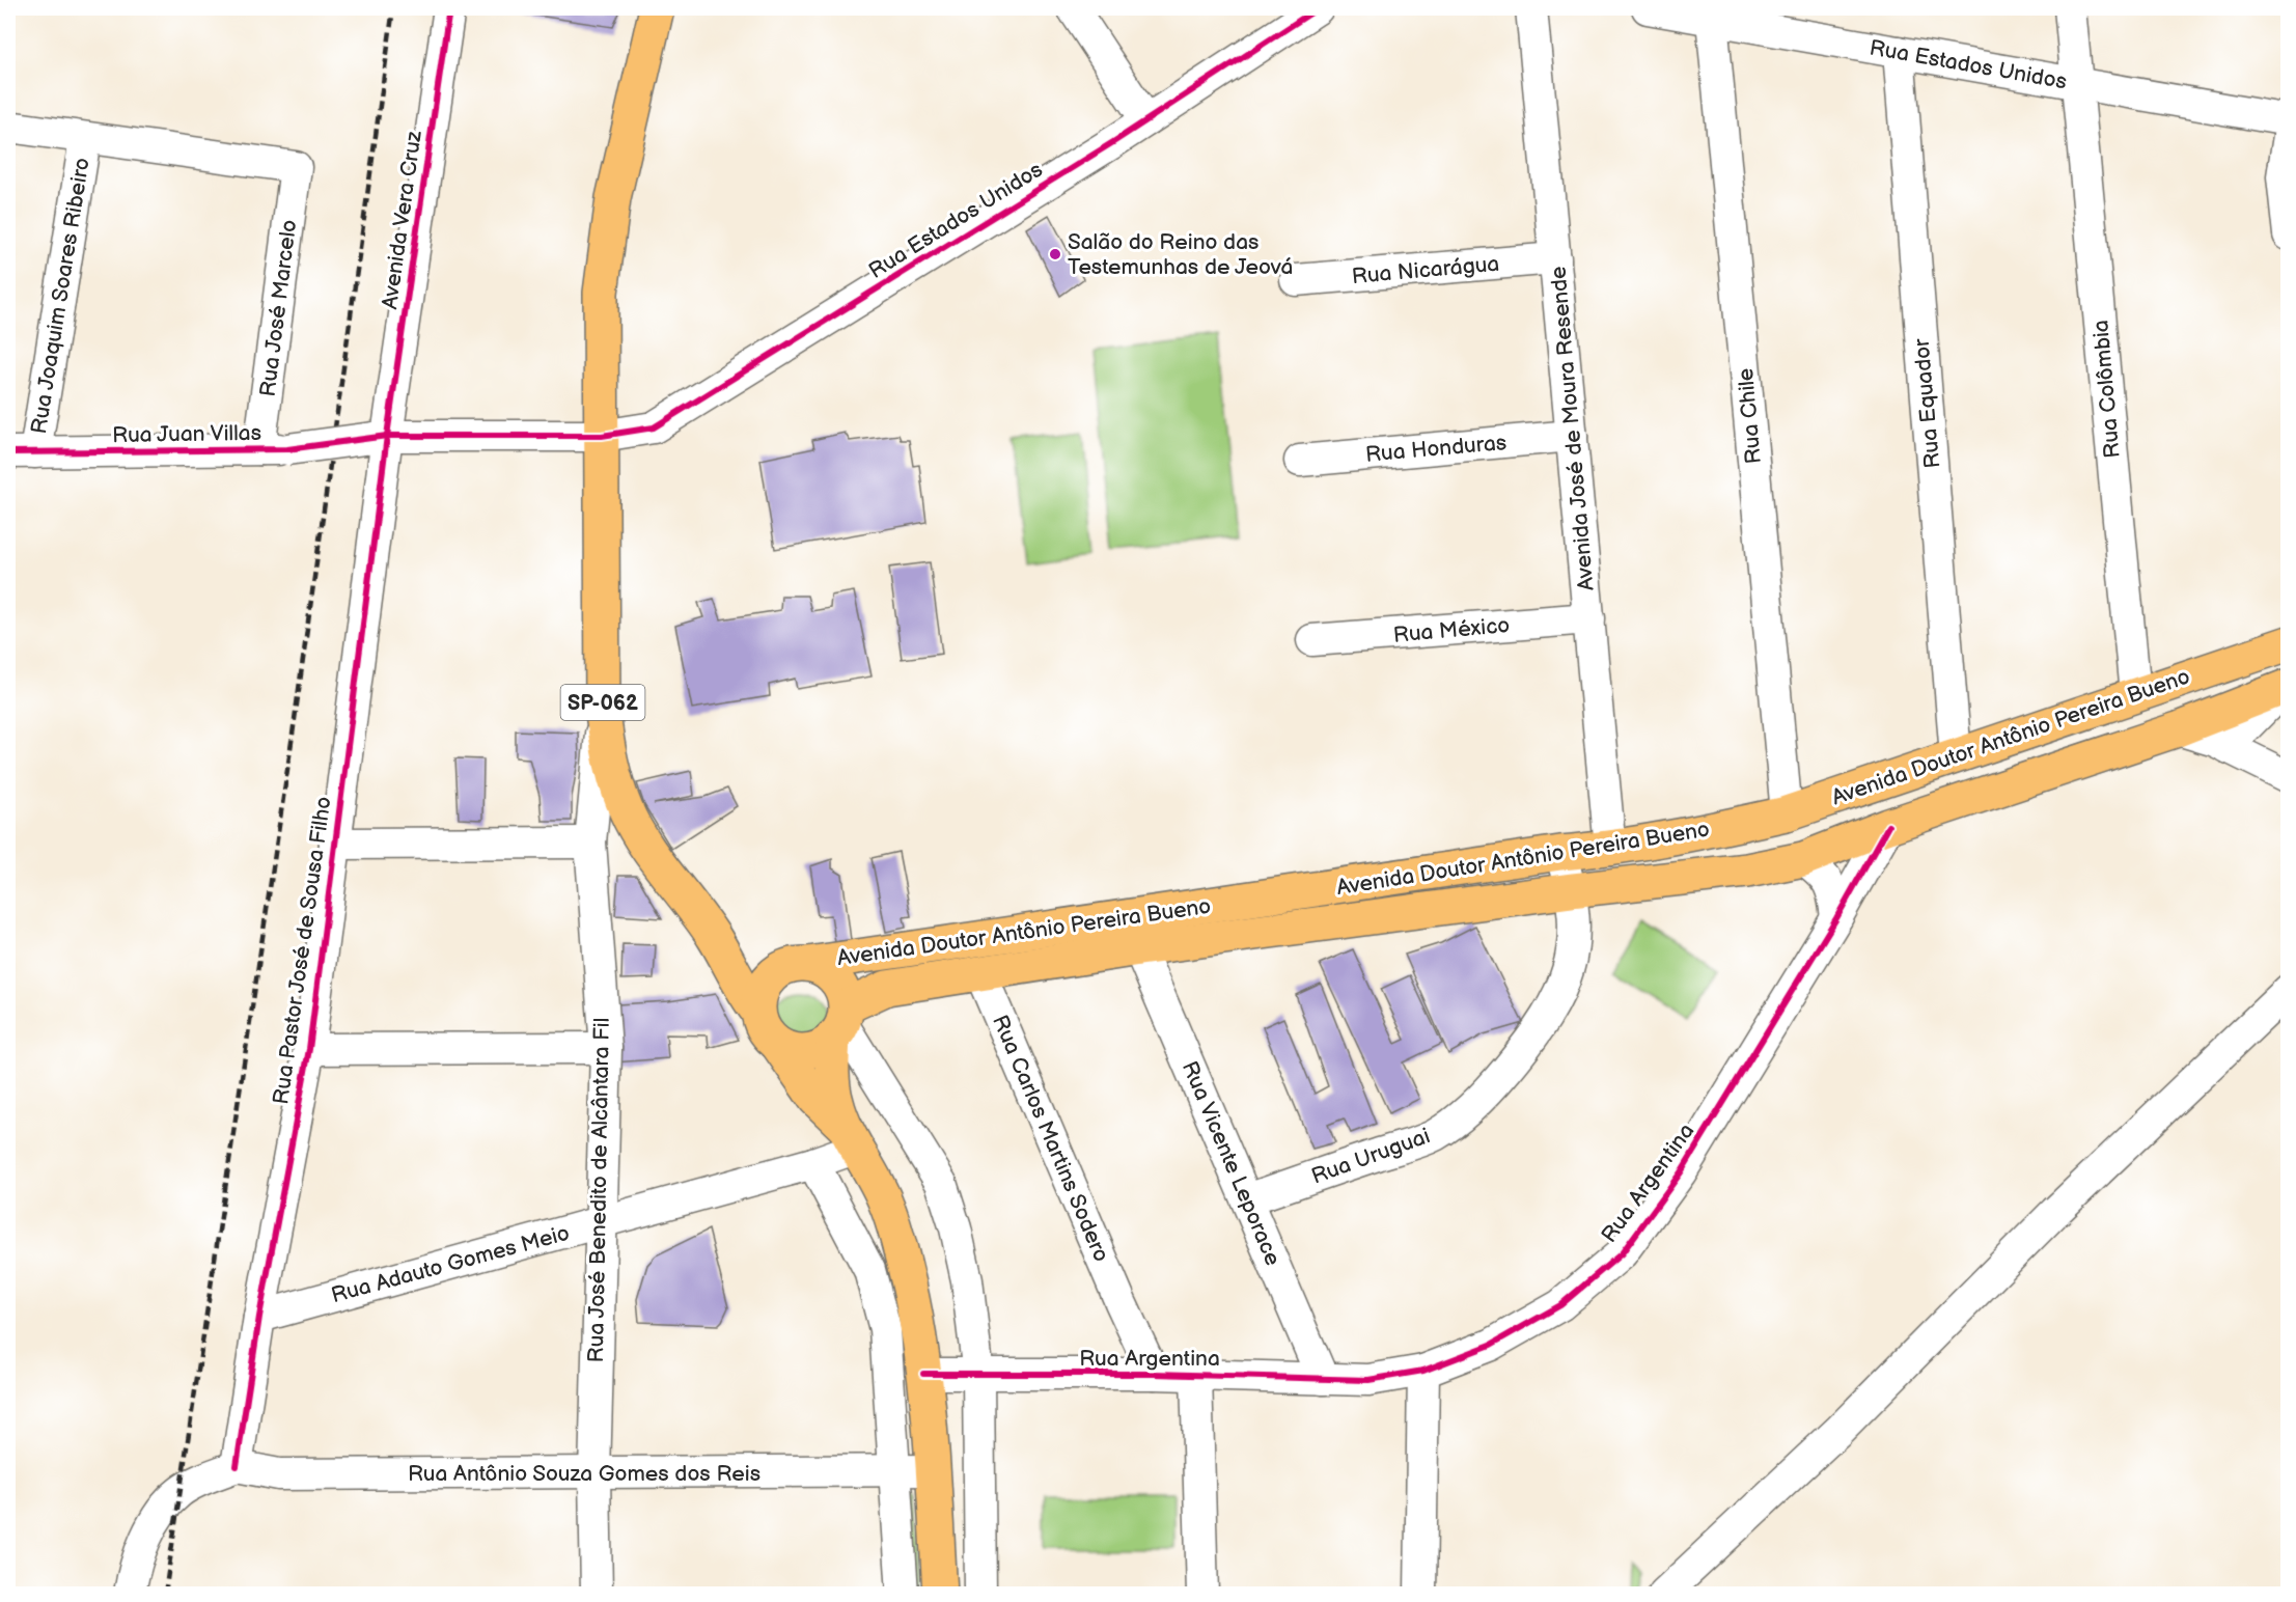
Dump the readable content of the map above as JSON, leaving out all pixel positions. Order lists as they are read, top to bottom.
{
  "streets": {
    "main road": ["SP-062", "Avenida Doutor Antônio Pereira Bueno"],
    "street": [
      "Rua Estados Unidos",
      "Avenida Vera Cruz",
      "Rua Nicarágua",
      "Rua Joaquim Soares Ribeiro",
      "Rua José Marcelo",
      "Rua Colômbia",
      "Rua Equador",
      "Rua Chile",
      "Avenida José de Moura Resende",
      "Rua Juan Villas",
      "Rua Honduras",
      "Rua México",
      "Rua Pastor José de Sousa Filho",
      "Rua Carlos Martins Sodero",
      "Rua Uruguai",
      "Rua Vicente Leporace",
      "Rua Argentina",
      "Rua José Benedito de Alcântara Fil",
      "Rua Adauto Gomes Meio",
      "Rua Antônio Souza Gomes dos Reis"
    ]
  },
  "crossings": [
    ["Rua Estados Unidos", "Avenida Vera Cruz"],
    ["Rua Estados Unidos", "Rua Colômbia"],
    ["Rua Estados Unidos", "Rua Equador"],
    ["Rua Estados Unidos", "Rua Chile"],
    ["Rua Estados Unidos", "Rua Juan Villas"],
    ["Rua Estados Unidos", "SP-062"],
    ["Rua Estados Unidos", "Rua Pastor José de Sousa Filho"],
    ["Avenida Vera Cruz", "Rua Juan Villas"],
    ["Avenida Vera Cruz", "Rua Pastor José de Sousa Filho"],
    ["Rua Nicarágua", "Avenida José de Moura Resende"],
    ["Rua Joaquim Soares Ribeiro", "Rua José Marcelo"],
    ["Rua Joaquim Soares Ribeiro", "Rua Juan Villas"],
    ["Rua José Marcelo", "Rua Juan Villas"],
    ["Rua Colômbia", "Avenida Doutor Antônio Pereira Bueno"],
    ["Rua Equador", "Avenida Doutor Antônio Pereira Bueno"],
    ["Rua Chile", "Avenida Doutor Antônio Pereira Bueno"],
    ["Avenida José de Moura Resende", "Rua Honduras"],
    ["Avenida José de Moura Resende", "Rua México"],
    ["Avenida José de Moura Resende", "Avenida Doutor Antônio Pereira Bueno"],
    ["Rua Juan Villas", "Rua Pastor José de Sousa Filho"],
    ["SP-062", "Avenida Doutor Antônio Pereira Bueno"],
    ["SP-062", "Rua Argentina"],
    ["SP-062", "Rua José Benedito de Alcântara Fil"],
    ["SP-062", "Rua Adauto Gomes Meio"],
    ["SP-062", "Rua Antônio Souza Gomes dos Reis"],
    ["Avenida Doutor Antônio Pereira Bueno", "Rua Carlos Martins Sodero"],
    ["Avenida Doutor Antônio Pereira Bueno", "Rua Uruguai"],
    ["Avenida Doutor Antônio Pereira Bueno", "Rua Vicente Leporace"],
    ["Avenida Doutor Antônio Pereira Bueno", "Rua Argentina"],
    ["Rua Pastor José de Sousa Filho", "Rua Adauto Gomes Meio"],
    ["Rua Pastor José de Sousa Filho", "Rua Antônio Souza Gomes dos Reis"],
    ["Rua Carlos Martins Sodero", "Rua Argentina"],
    ["Rua Uruguai", "Rua Vicente Leporace"],
    ["Rua Vicente Leporace", "Rua Argentina"],
    ["Rua José Benedito de Alcântara Fil", "Rua Adauto Gomes Meio"],
    ["Rua José Benedito de Alcântara Fil", "Rua Antônio Souza Gomes dos Reis"]
  ],
  "places": ["Salão do Reino das Testemunhas de Jeová"]
}
